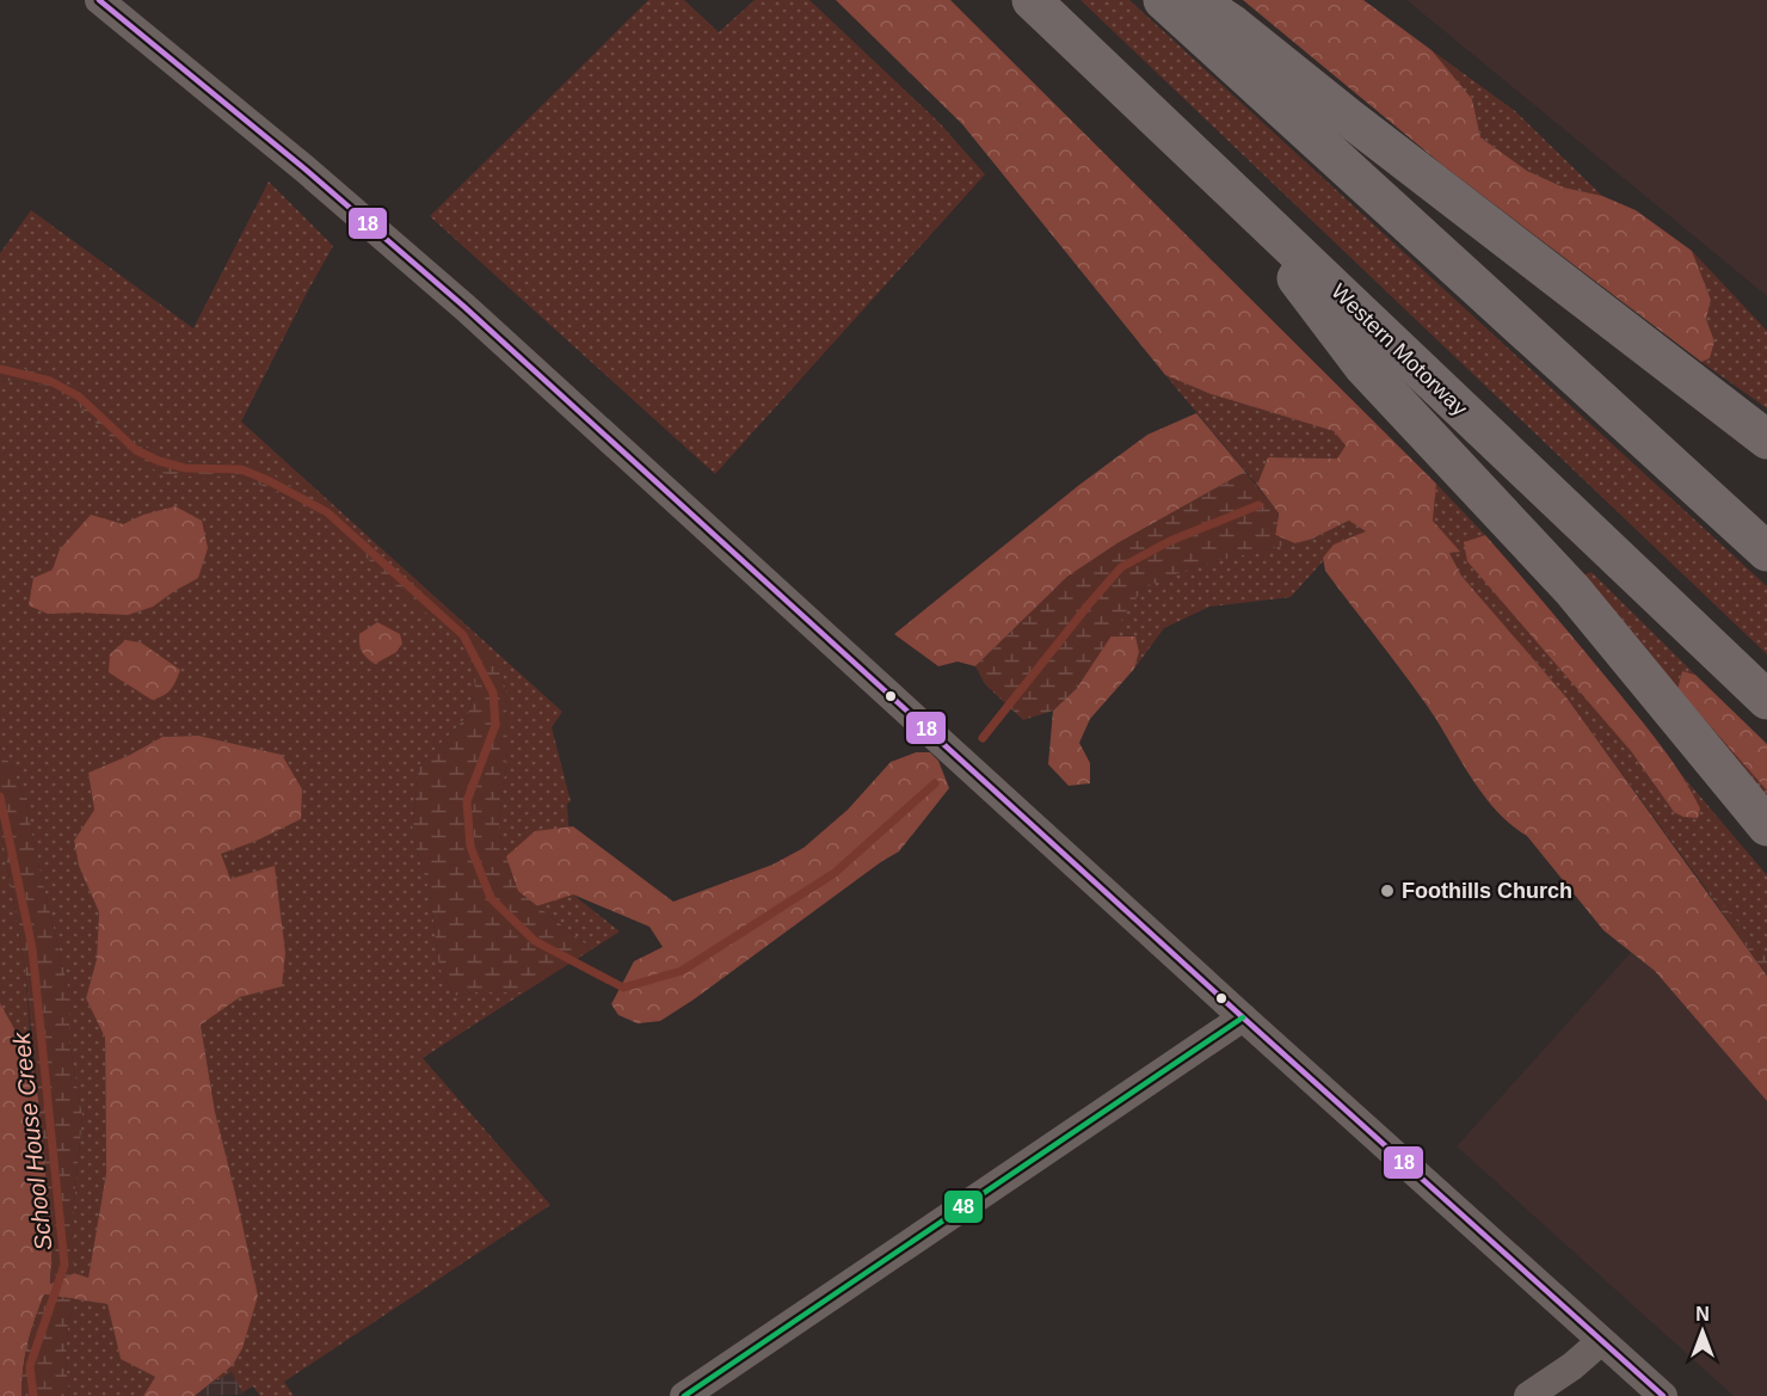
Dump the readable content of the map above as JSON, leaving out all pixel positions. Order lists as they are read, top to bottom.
{
  "streets": {
    "highway": ["Western Motorway"]
  },
  "water": ["School House Creek"],
  "places": ["Foothills Church"],
  "lines": ["transit line 18", "transit line 48"],
  "north": "top"
}
